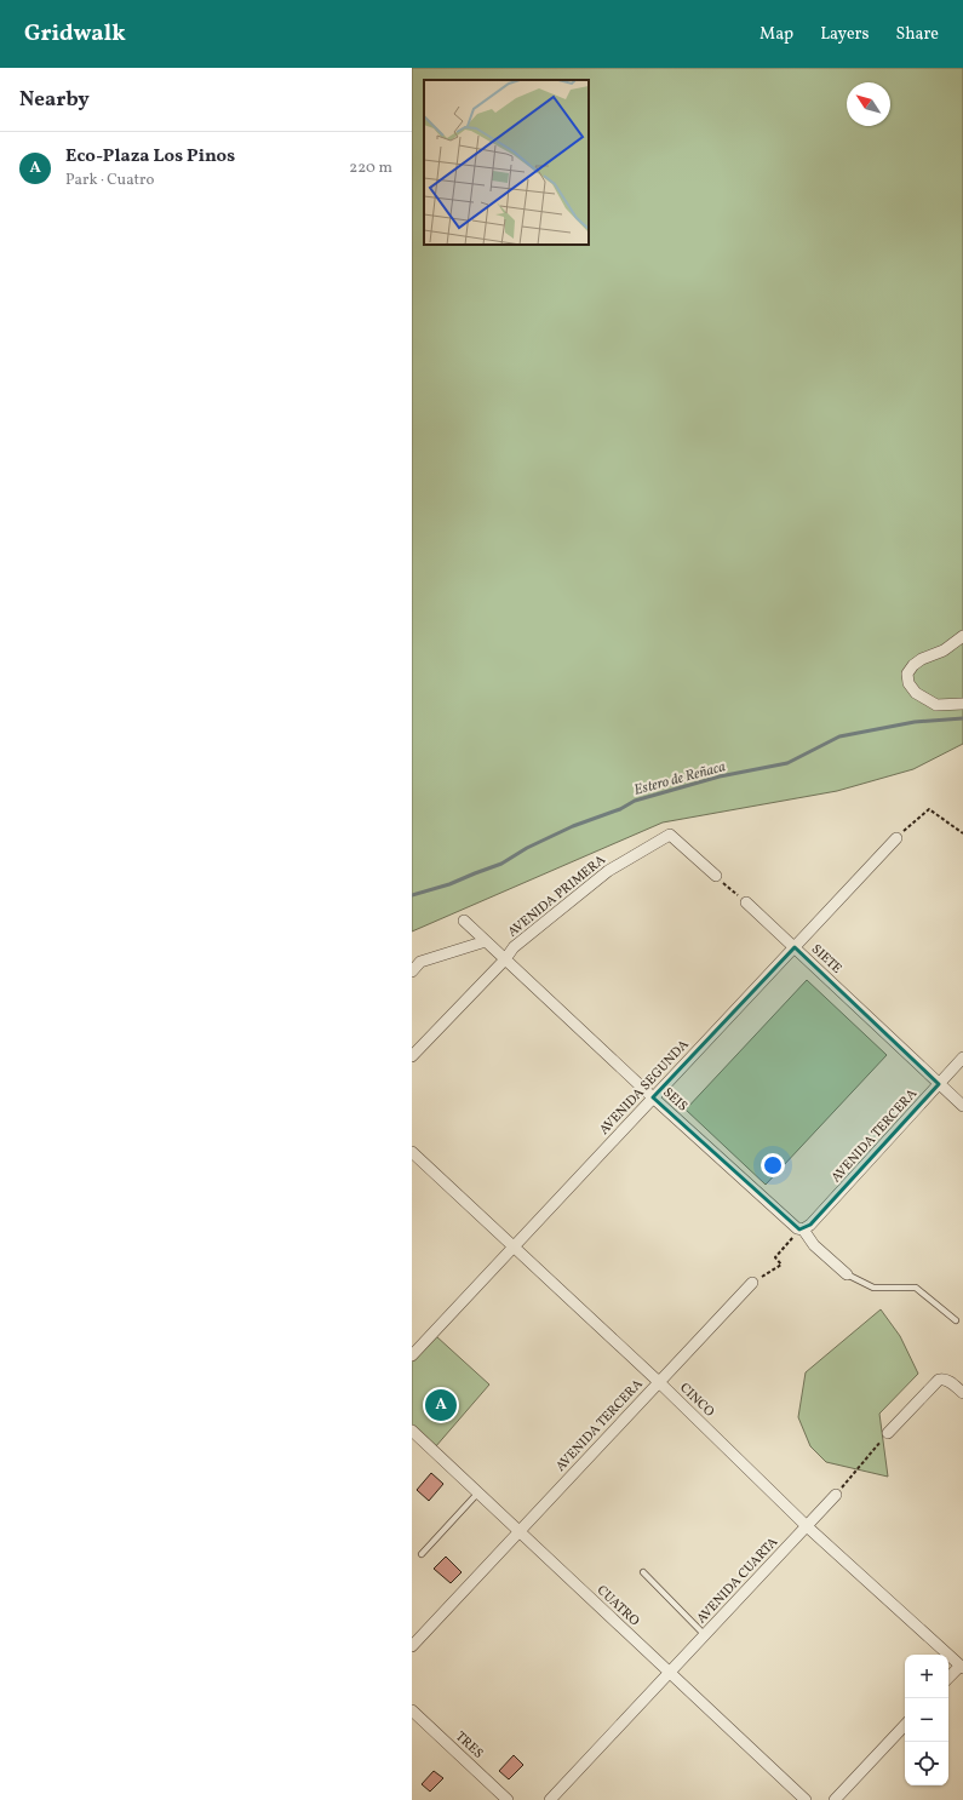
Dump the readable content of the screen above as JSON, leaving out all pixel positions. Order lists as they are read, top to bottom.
{
  "streets": {
    "street": [
      "AVENIDA PRIMERA",
      "SIETE",
      "AVENIDA SEGUNDA",
      "SEIS",
      "AVENIDA TERCERA",
      "CINCO",
      "AVENIDA CUARTA",
      "CUATRO",
      "TRES"
    ]
  },
  "crossings": [
    ["AVENIDA PRIMERA", "SEIS"],
    ["SIETE", "AVENIDA SEGUNDA"],
    ["SIETE", "AVENIDA TERCERA"],
    ["AVENIDA SEGUNDA", "SEIS"],
    ["AVENIDA SEGUNDA", "CINCO"],
    ["SEIS", "AVENIDA TERCERA"],
    ["AVENIDA TERCERA", "CINCO"],
    ["AVENIDA TERCERA", "CUATRO"],
    ["CINCO", "AVENIDA CUARTA"],
    ["AVENIDA CUARTA", "CUATRO"]
  ],
  "water": ["Estero de Reñaca"],
  "north": "top left",
  "page": {
    "header": "Gridwalk",
    "nav": ["Map", "Layers", "Share"],
    "heading": "Nearby",
    "list": [
      {
        "mark": "A",
        "name": "Eco-Plaza Los Pinos",
        "note": "Park · Cuatro",
        "value": "220 m"
      }
    ],
    "pins": "A",
    "map_buttons": ["+", "−"]
  }
}
